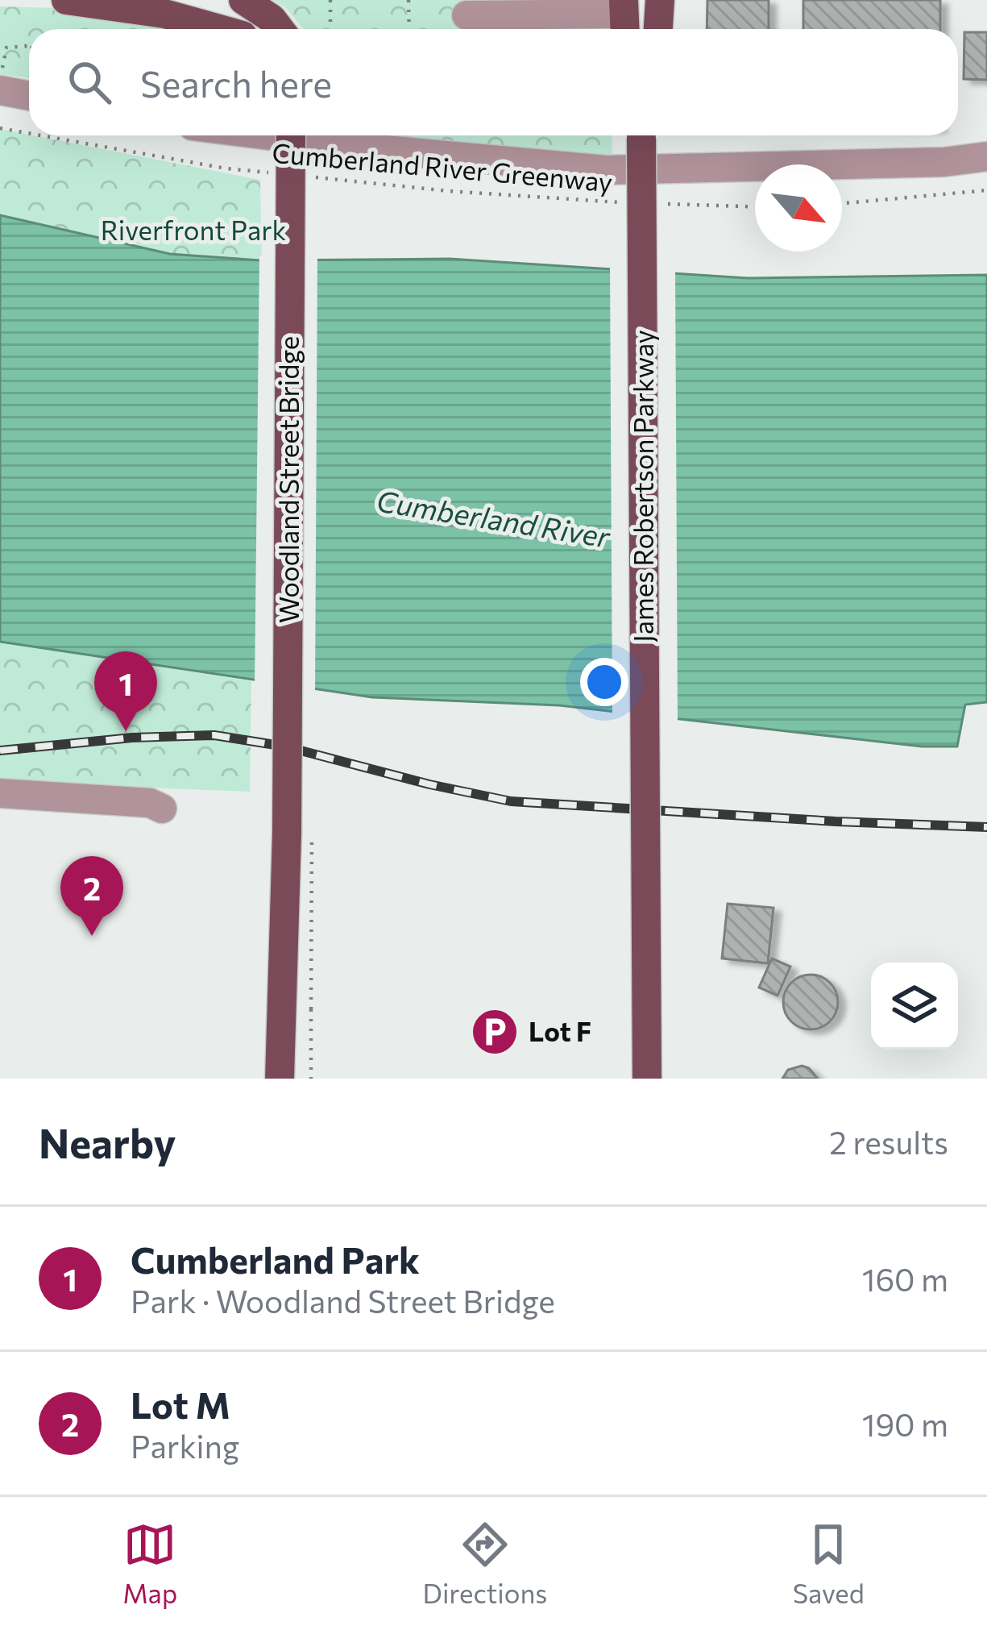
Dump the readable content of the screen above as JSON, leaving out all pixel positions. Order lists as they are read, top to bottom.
{
  "streets": {
    "main road": ["Woodland Street Bridge", "James Robertson Parkway"],
    "path": ["Cumberland River Greenway"]
  },
  "water": ["Cumberland River"],
  "parks": ["Riverfront Park"],
  "places": {
    "parking": ["Lot F"]
  },
  "north": "bottom right",
  "page": {
    "search": "Search here",
    "pins": ["1", "2"],
    "heading": ["Nearby", "2 results"],
    "list": [
      {
        "mark": "1",
        "name": "Cumberland Park",
        "note": "Park · Woodland Street Bridge",
        "value": "160 m"
      },
      {
        "mark": "2",
        "name": "Lot M",
        "note": "Parking",
        "value": "190 m"
      }
    ],
    "nav": ["Map", "Directions", "Saved"]
  }
}
